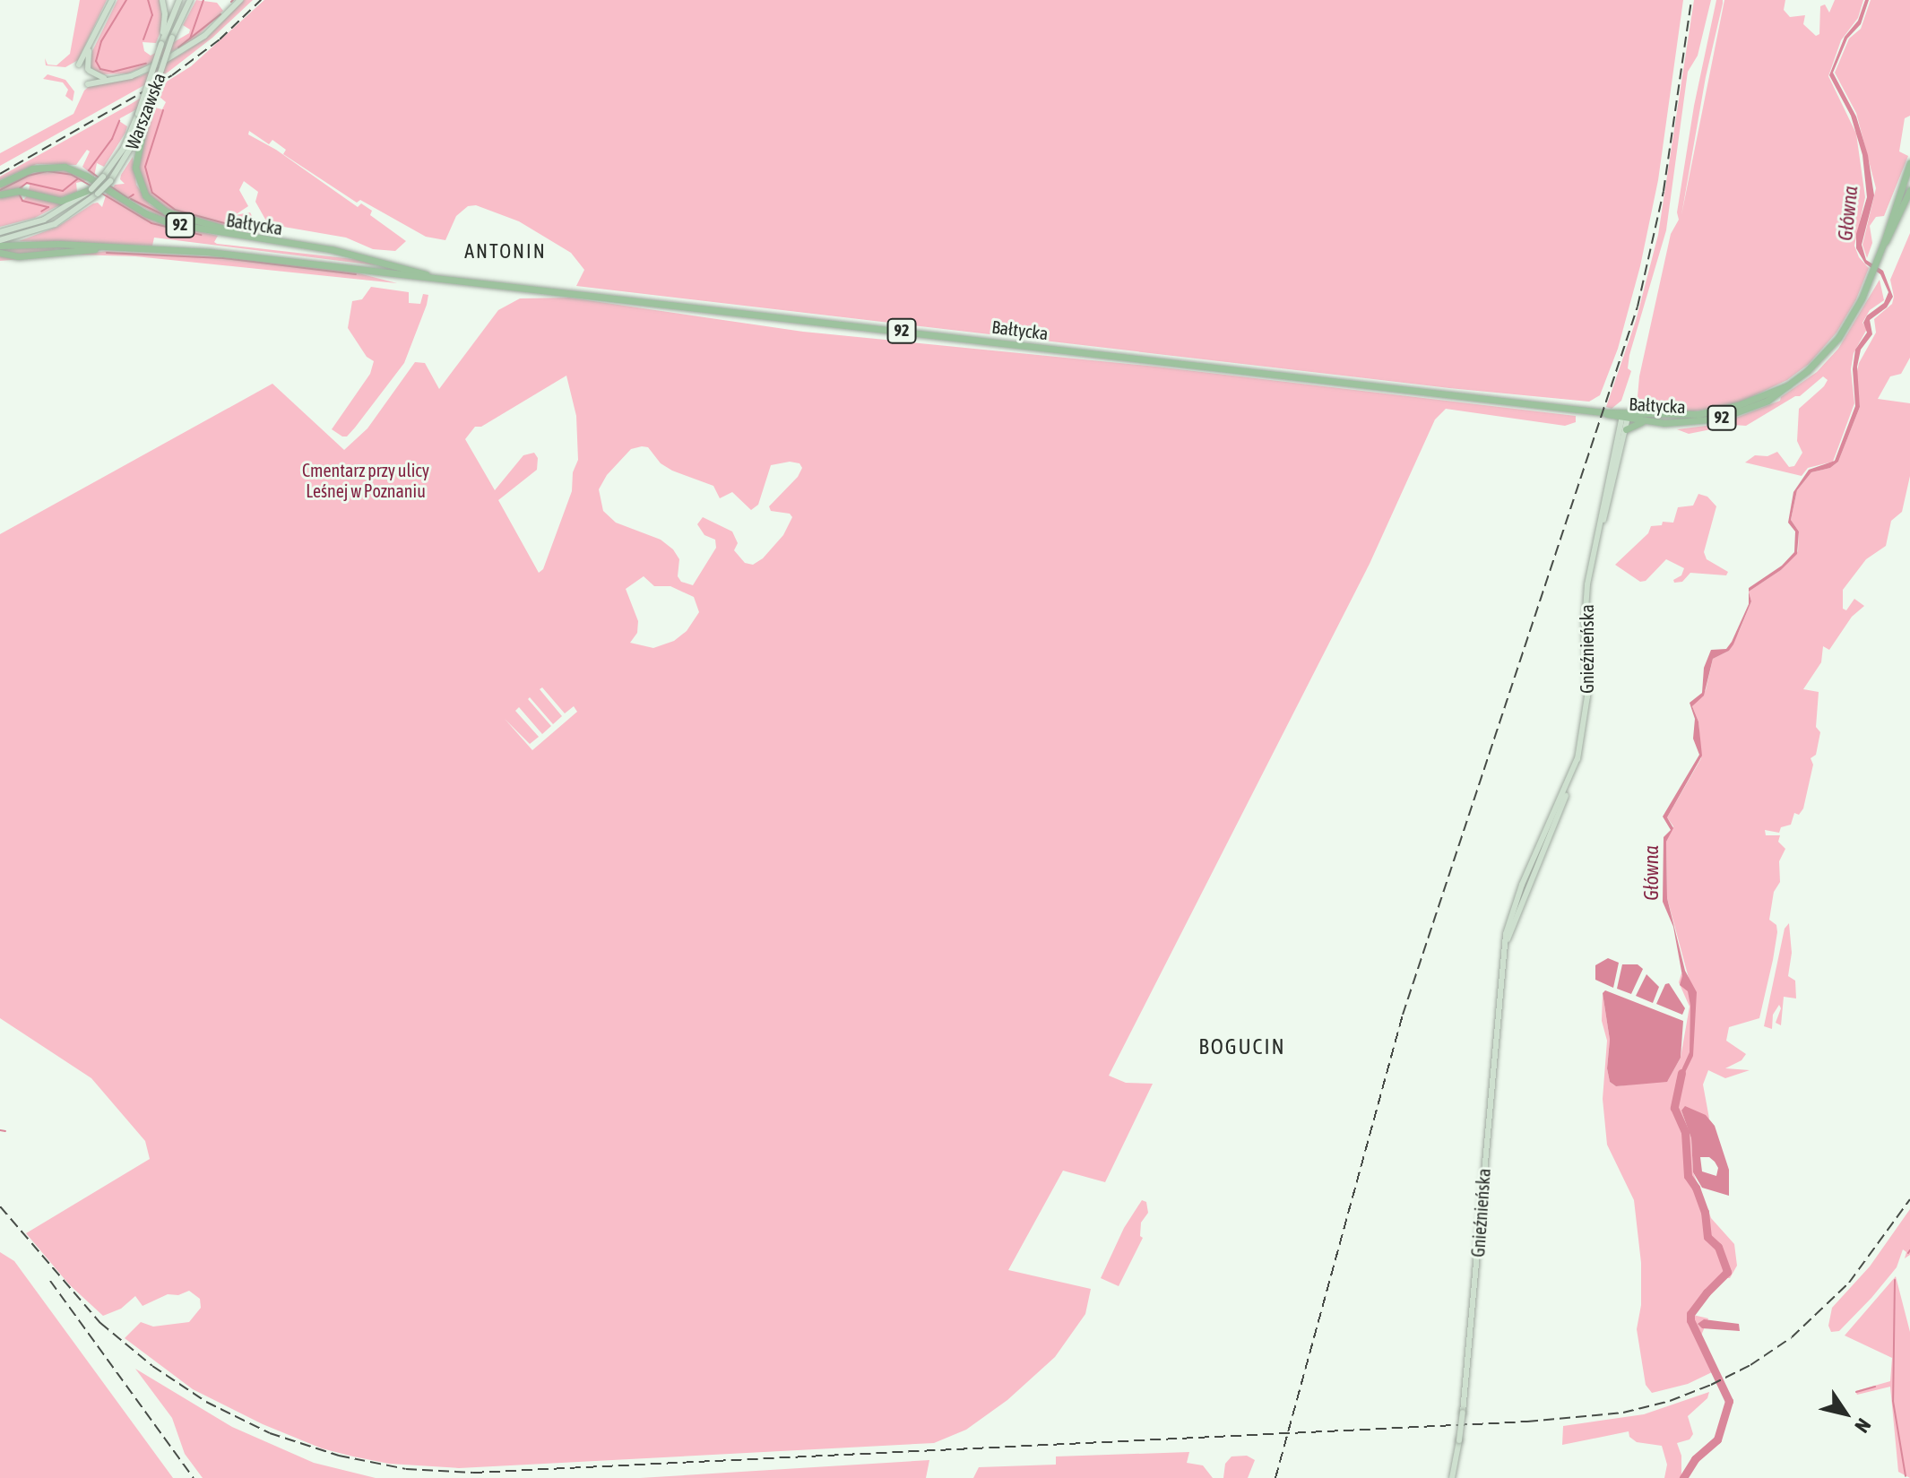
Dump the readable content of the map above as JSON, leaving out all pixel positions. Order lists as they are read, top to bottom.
{
  "streets": {
    "main road": [
      "Warszawska",
      "Bałtycka",
      "92",
      "Gnieźnieńska"
    ]
  },
  "crossings": [
    ["Bałtycka", "Gnieźnieńska"]
  ],
  "districts": ["ANTONIN", "BOGUCIN"],
  "water": ["Główna"],
  "parks": ["Cmentarz przy ulicy Leśnej w Poznaniu"],
  "north": "bottom right"
}
